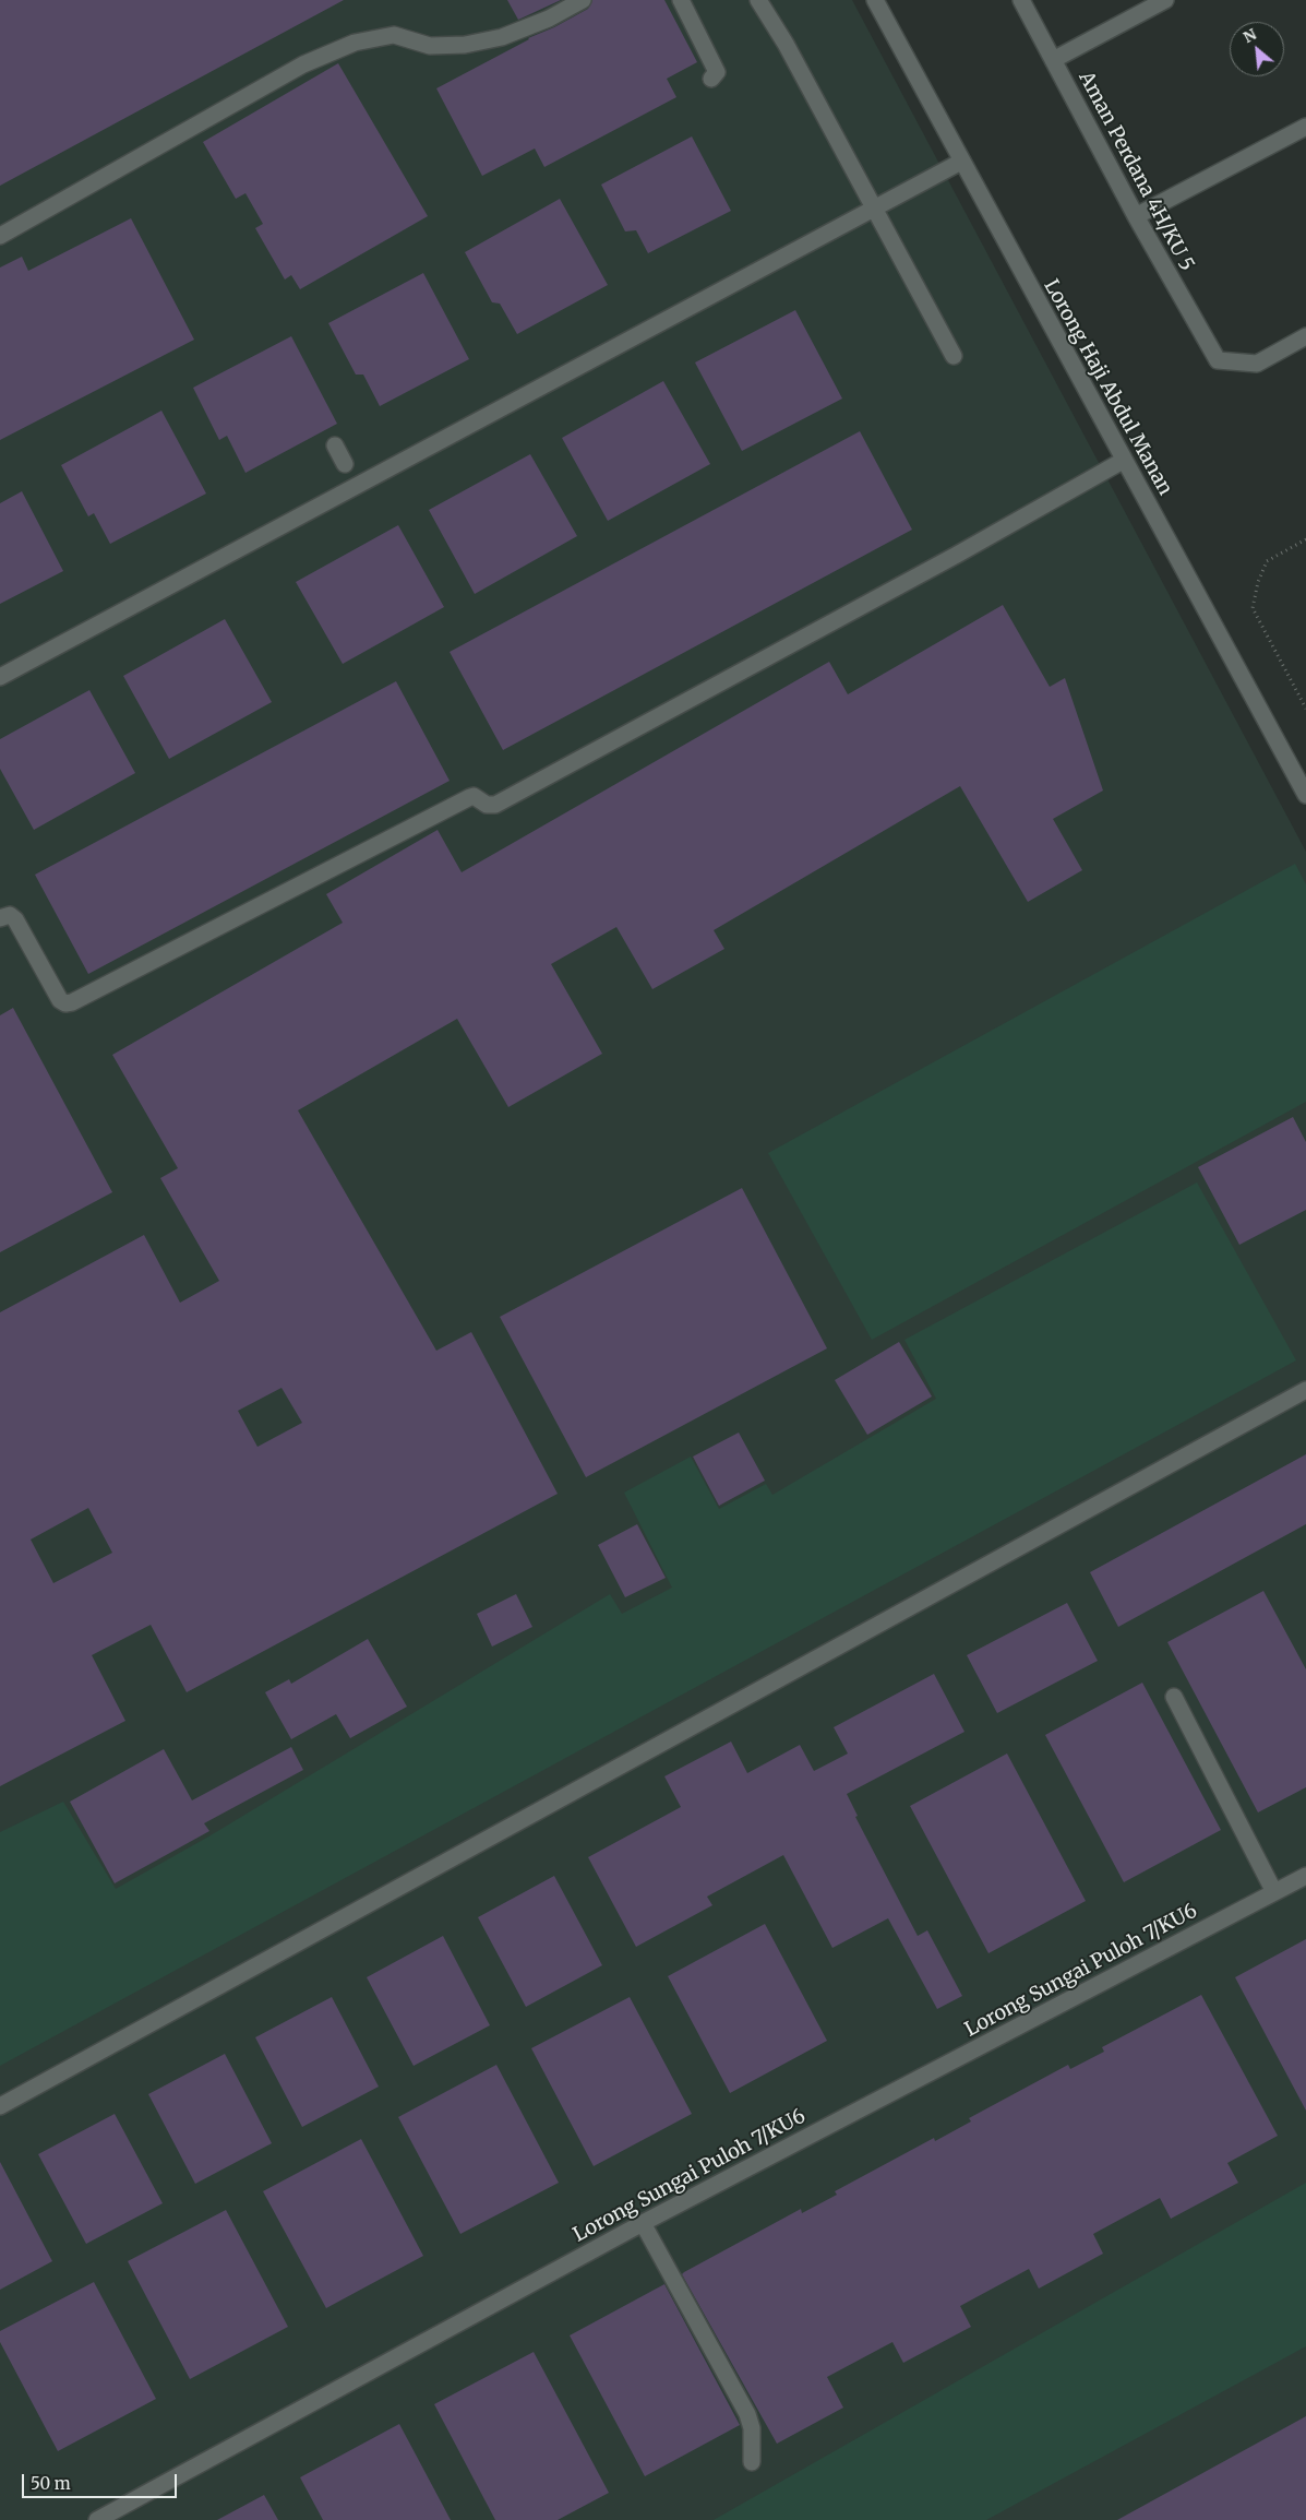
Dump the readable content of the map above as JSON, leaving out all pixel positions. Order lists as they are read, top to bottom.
{
  "streets": {
    "street": ["Aman Perdana 4H/KU 5", "Lorong Haji Abdul Manan", "Lorong Sungai Puloh 7/KU6"]
  },
  "scale_bar": "50 m",
  "north": "top left"
}
